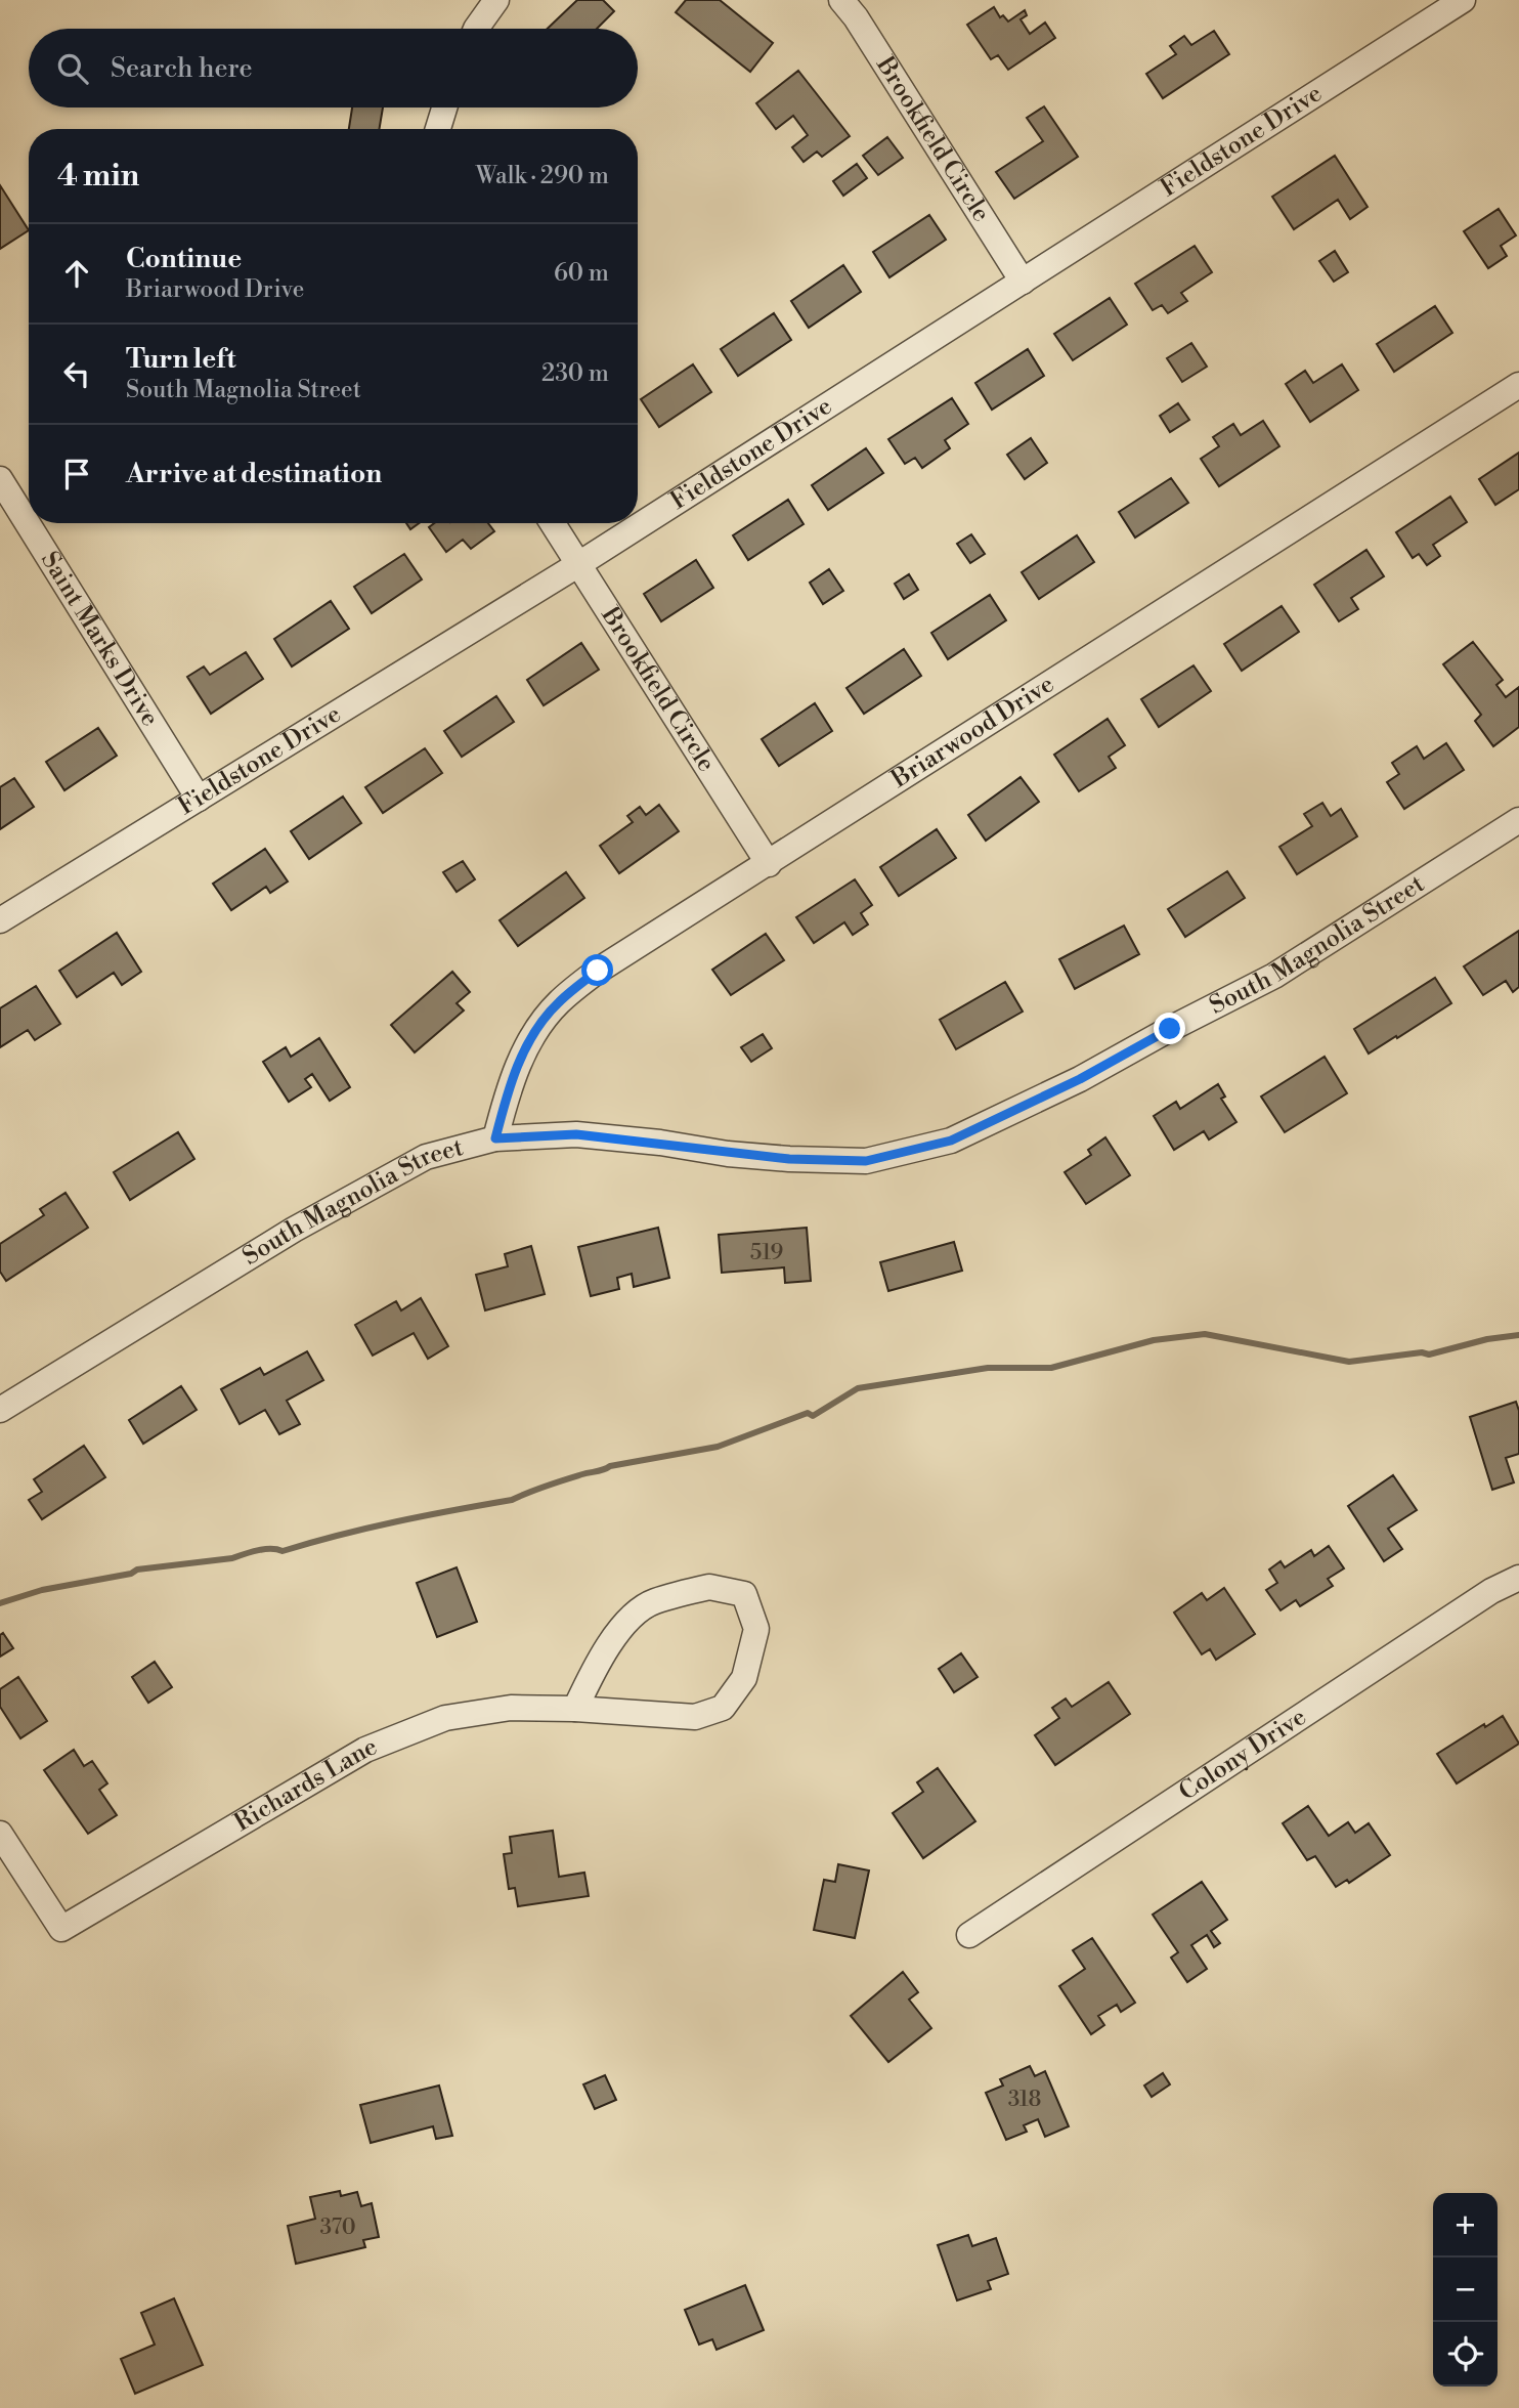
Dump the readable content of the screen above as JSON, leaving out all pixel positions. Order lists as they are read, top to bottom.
{
  "streets": {
    "street": [
      "Brookfield Circle",
      "Fieldstone Drive",
      "Saint Marks Drive",
      "Briarwood Drive",
      "South Magnolia Street",
      "Colony Drive",
      "Richards Lane"
    ]
  },
  "crossings": [
    ["Brookfield Circle", "Fieldstone Drive"],
    ["Brookfield Circle", "Briarwood Drive"],
    ["Fieldstone Drive", "Saint Marks Drive"],
    ["Briarwood Drive", "South Magnolia Street"]
  ],
  "house_numbers": ["519", "318", "370"],
  "page": {
    "search": "Search here",
    "heading": ["4 min", "Walk · 290 m"],
    "list": [
      ["Continue", "Briarwood Drive", "60 m"],
      ["Turn left", "South Magnolia Street", "230 m"],
      "Arrive at destination"
    ],
    "map_buttons": ["+", "−"]
  }
}
